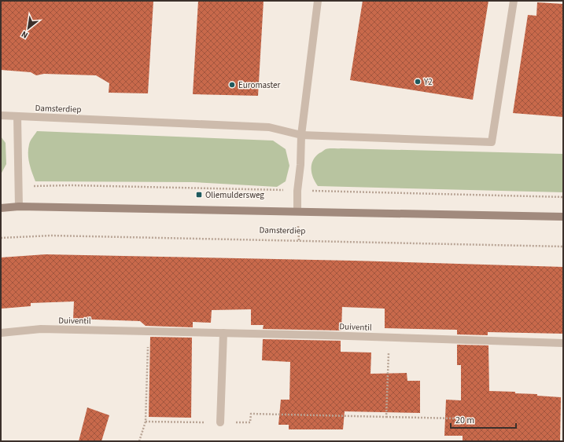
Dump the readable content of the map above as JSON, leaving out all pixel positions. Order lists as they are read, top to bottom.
{
  "streets": {
    "street": ["Damsterdiep", "Duiventil"]
  },
  "places": {
    "other": ["Y2", "Euromaster"],
    "transit": ["Oliemuldersweg"]
  },
  "scale_bar": "20 m",
  "north": "bottom left"
}
